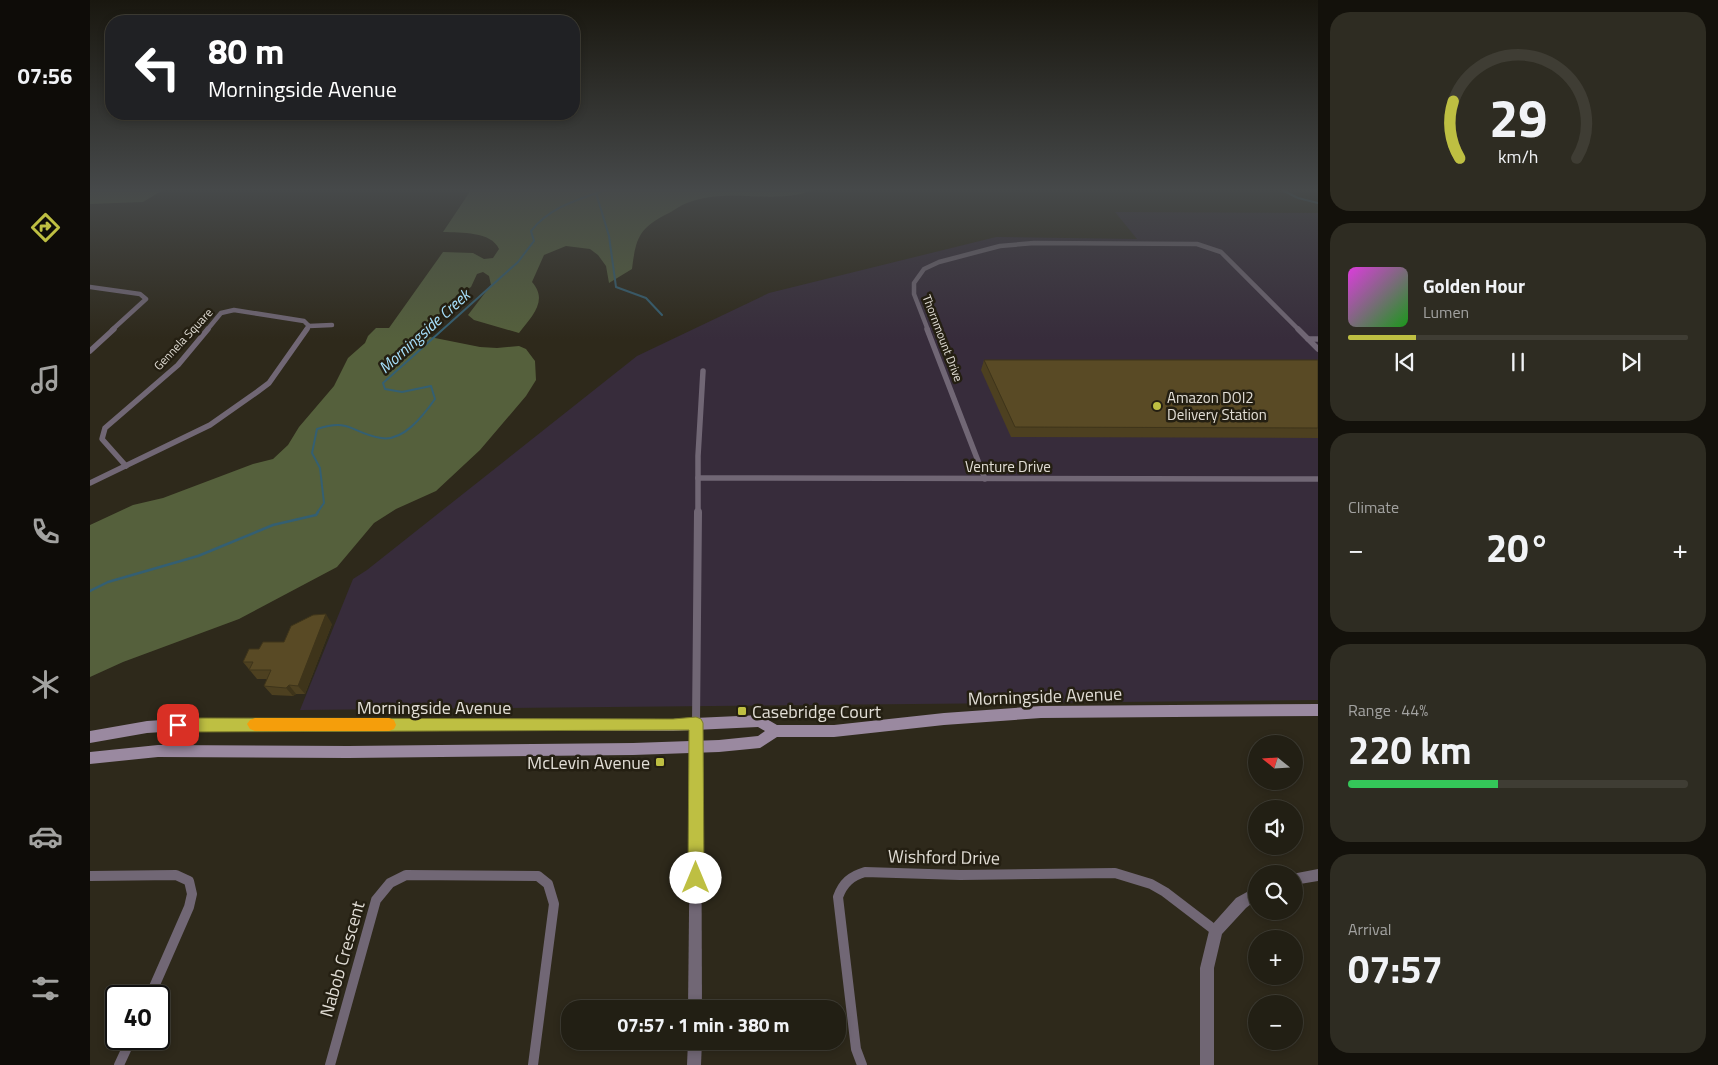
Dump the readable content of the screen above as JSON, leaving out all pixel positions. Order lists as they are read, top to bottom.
{
  "streets": {
    "main road": ["Morningside Avenue"],
    "street": [
      "Thornmount Drive",
      "Gennela Square",
      "Venture Drive",
      "Wishford Drive",
      "Nabob Crescent"
    ]
  },
  "crossings": [
    ["Thornmount Drive", "Venture Drive"]
  ],
  "water": ["Morningside Creek"],
  "places": {
    "other": ["Amazon DOI2 Delivery Station"],
    "transit": ["Casebridge Court", "McLevin Avenue"]
  },
  "north": "left",
  "page": {
    "tabs": "07:56",
    "turn": ["80 m", "Morningside Avenue"],
    "song": ["Golden Hour", "Lumen"],
    "tile": [
      "Climate",
      ["Range · 44%", "220 km"],
      ["Arrival", "07:57"]
    ],
    "heat": ["−", "20°", "+"],
    "map_buttons": ["+", "−"],
    "limit": "40",
    "trip": "07:57 · 1 min · 380 m",
    "gauge": ["29", "km/h"]
  }
}
